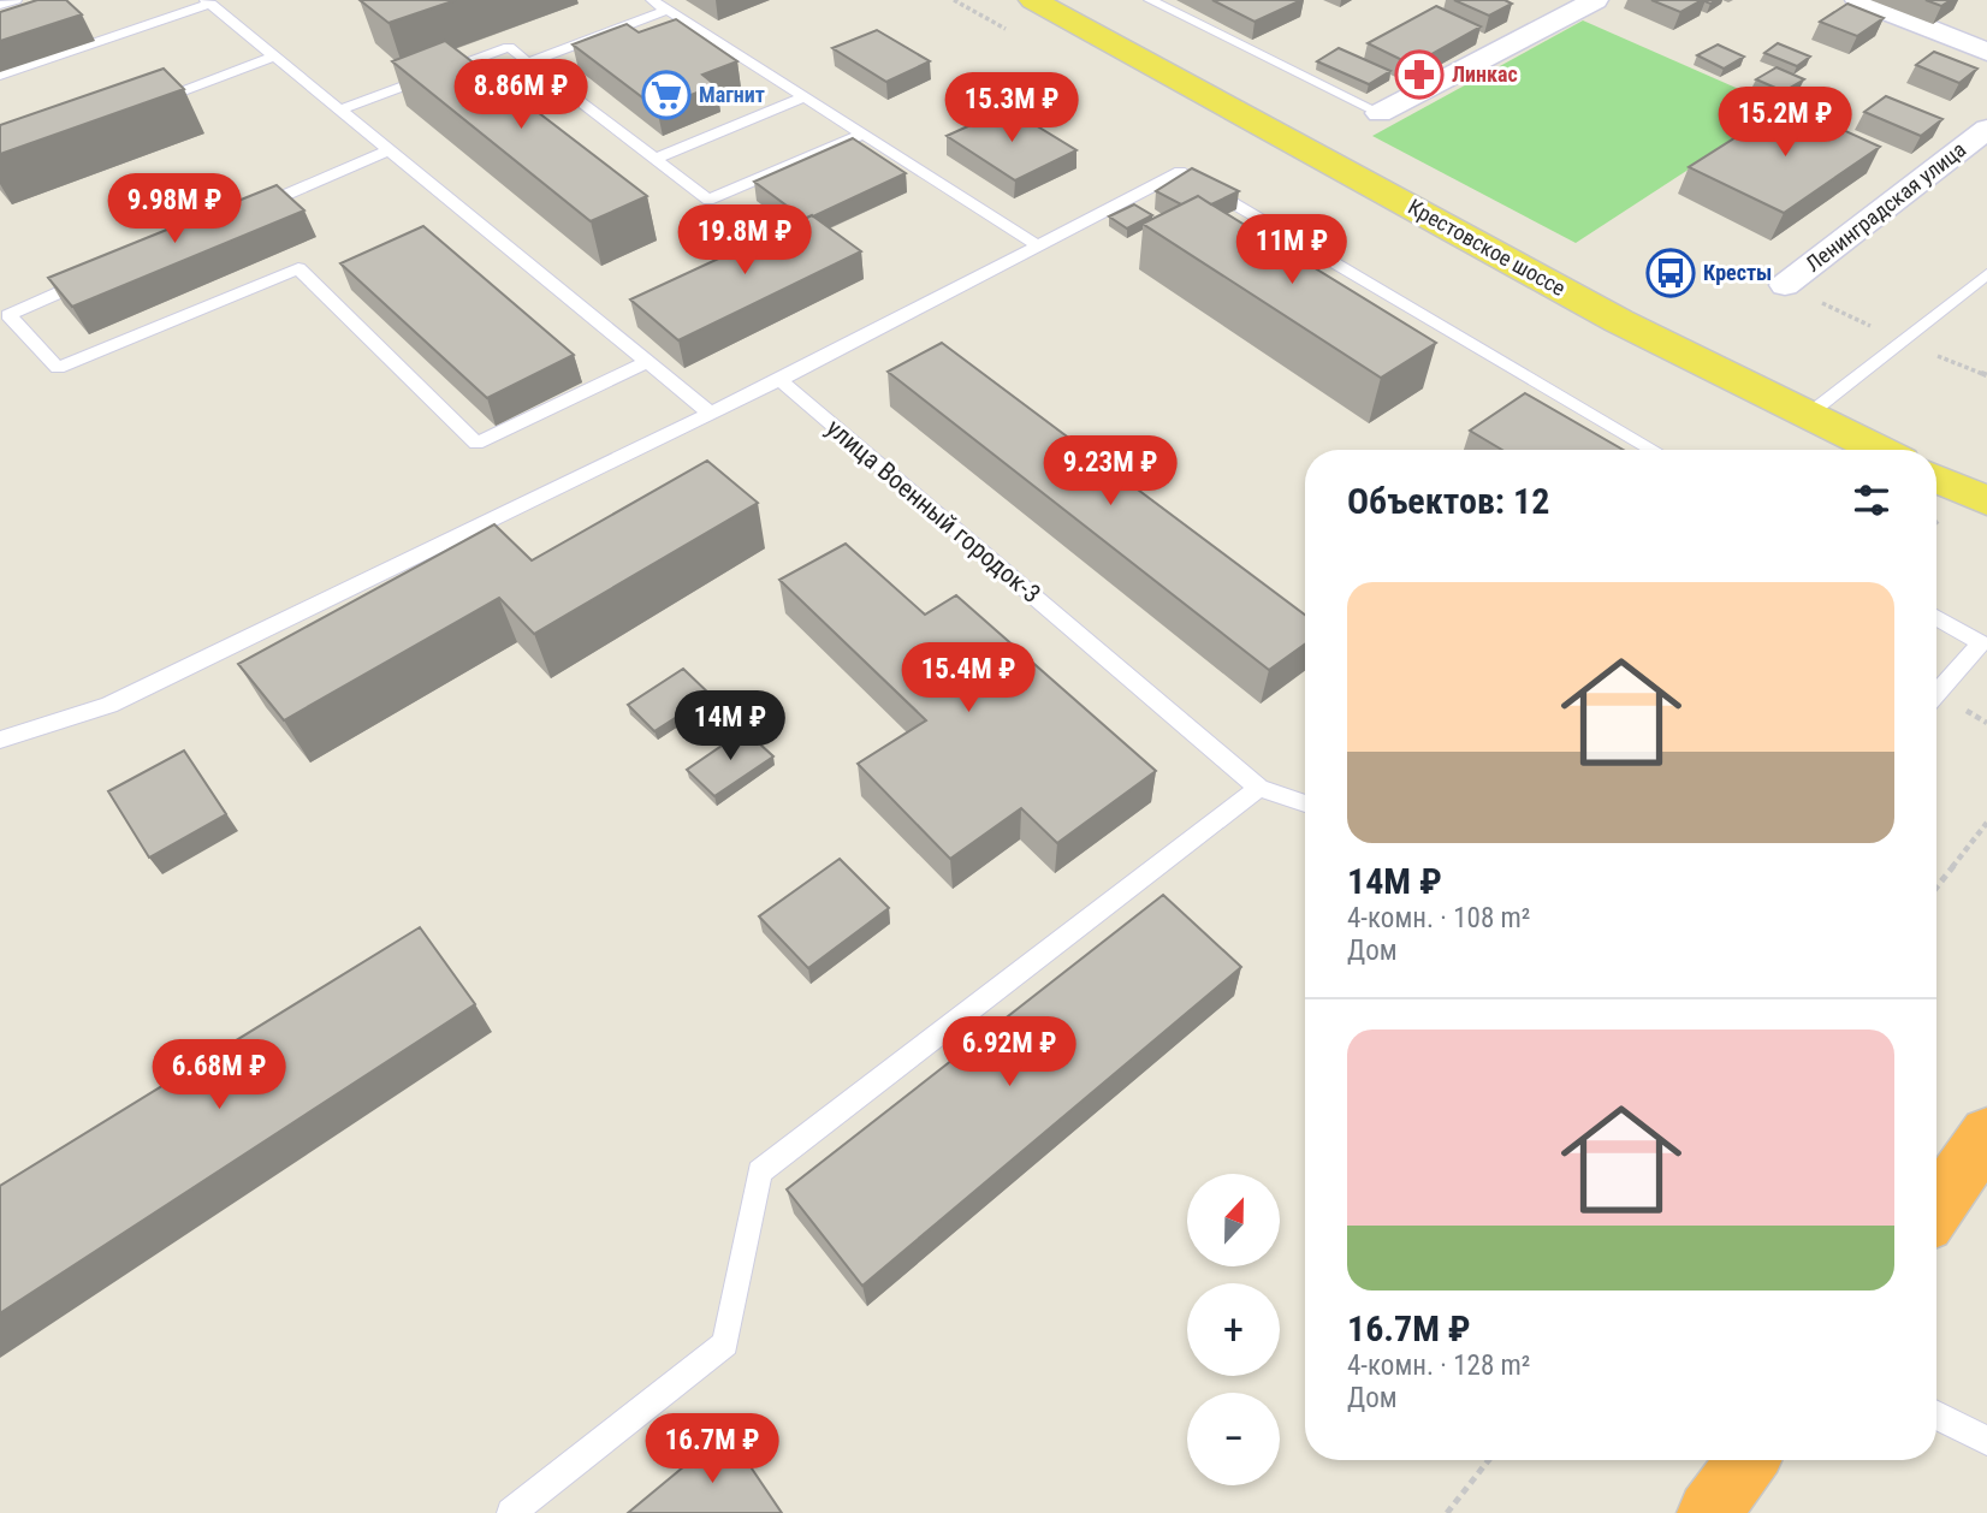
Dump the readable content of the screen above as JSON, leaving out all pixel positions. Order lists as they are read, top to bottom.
{
  "streets": {
    "main road": ["Крестовское шоссе"],
    "street": ["Ленинградская улица"],
    "lane": ["улица Военный городок-3"]
  },
  "places": {
    "pharmacy": ["Линкас"],
    "supermarket": ["Магнит"],
    "bus stop": ["Кресты"]
  },
  "north": "top",
  "page": {
    "price": [
      "8.86M ₽",
      "15.3M ₽",
      "15.2M ₽",
      "9.98M ₽",
      "19.8M ₽",
      "11M ₽",
      "9.23M ₽",
      "15.4M ₽",
      "14M ₽",
      "6.92M ₽",
      "6.68M ₽",
      "16.7M ₽"
    ],
    "heading": "Объектов: 12",
    "list": [
      {
        "name": "14M ₽",
        "note": "4-комн. · 108 m² · Дом"
      },
      {
        "name": "16.7M ₽",
        "note": "4-комн. · 128 m² · Дом"
      }
    ],
    "map_buttons": ["+", "−"]
  }
}
